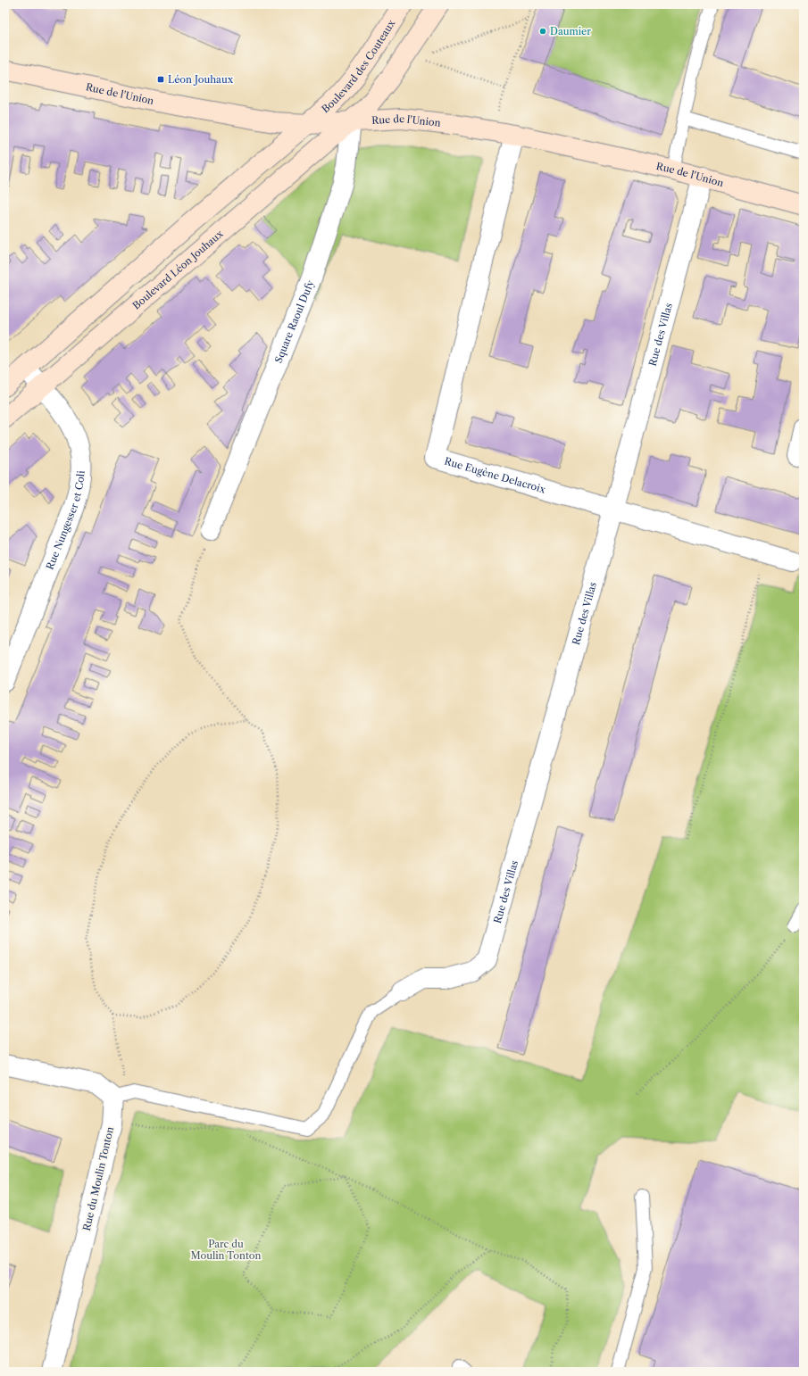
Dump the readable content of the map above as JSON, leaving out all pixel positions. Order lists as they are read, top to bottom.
{
  "streets": {
    "main road": ["Boulevard des Couteaux", "Rue de l'Union", "Boulevard Léon Jouhaux"],
    "street": [
      "Square Raoul Dufy",
      "Rue des Villas",
      "Rue Eugène Delacroix",
      "Rue Nungesser et Coli",
      "Rue du Moulin Tonton"
    ]
  },
  "crossings": [
    ["Boulevard des Couteaux", "Rue de l'Union"],
    ["Rue de l'Union", "Boulevard Léon Jouhaux"],
    ["Rue de l'Union", "Square Raoul Dufy"],
    ["Rue de l'Union", "Rue des Villas"],
    ["Rue de l'Union", "Rue Eugène Delacroix"],
    ["Boulevard Léon Jouhaux", "Square Raoul Dufy"],
    ["Boulevard Léon Jouhaux", "Rue Nungesser et Coli"],
    ["Rue des Villas", "Rue Eugène Delacroix"]
  ],
  "parks": ["Parc du Moulin Tonton"],
  "places": {
    "other": ["Daumier"],
    "transit": ["Léon Jouhaux"]
  }
}
